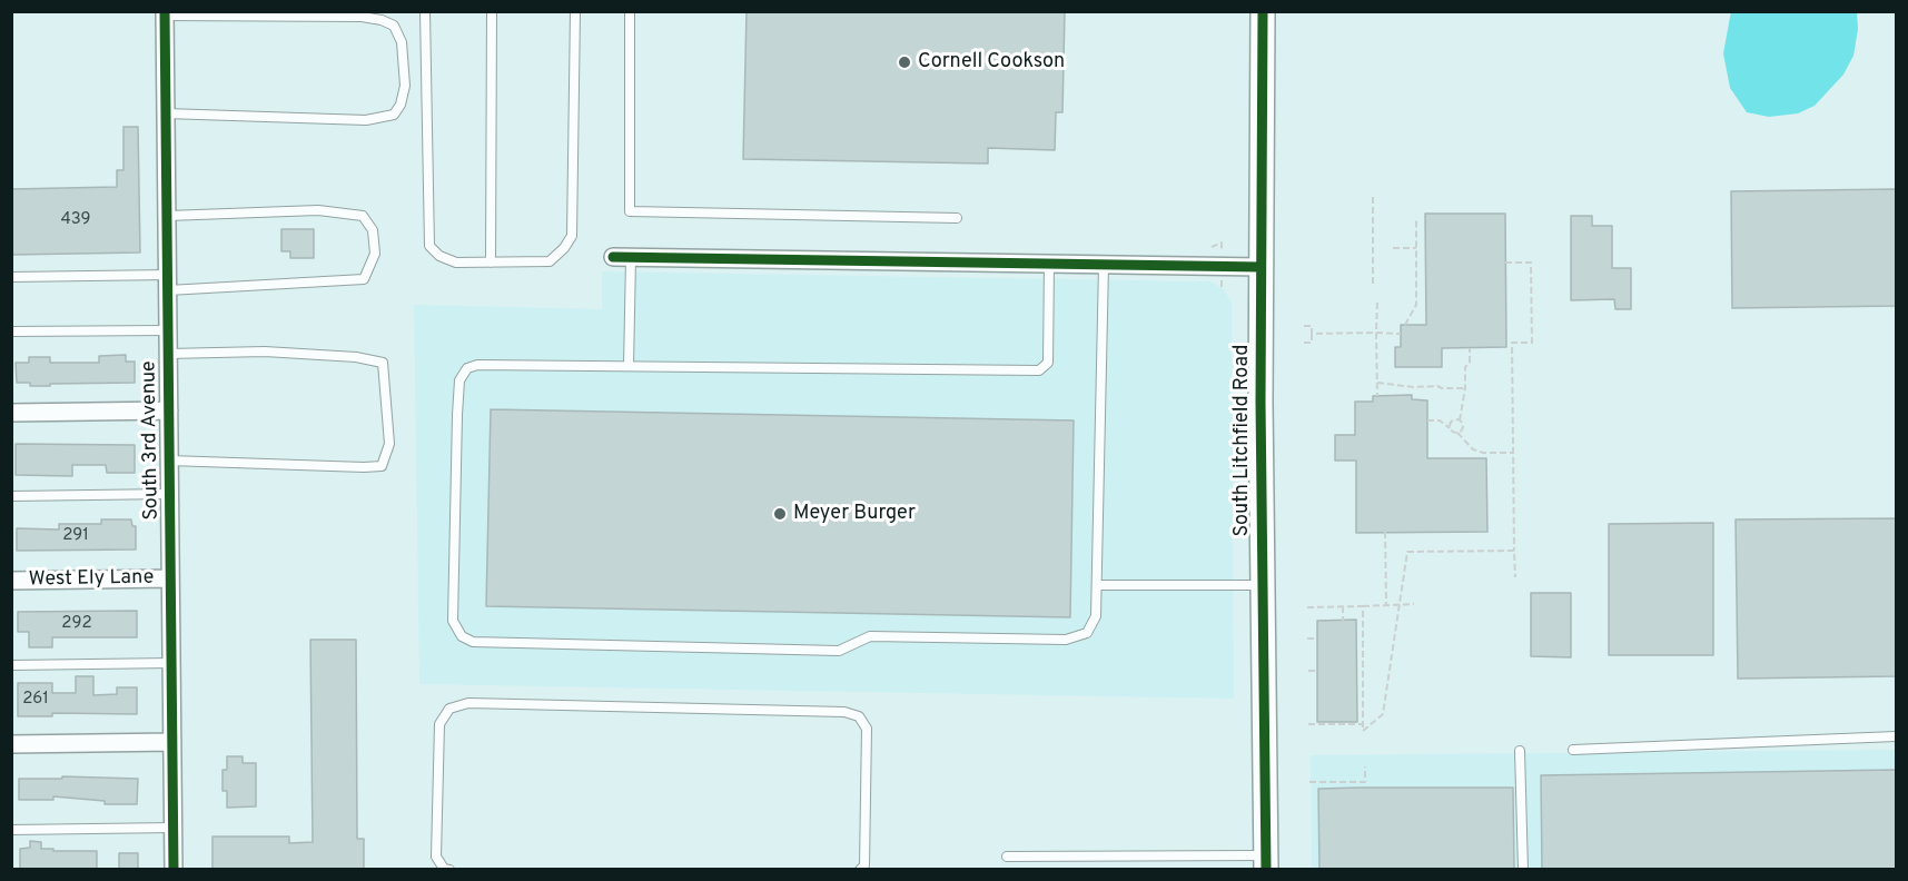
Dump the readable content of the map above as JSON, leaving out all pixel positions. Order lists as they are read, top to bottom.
{
  "streets": {
    "main road": ["South Litchfield Road"],
    "street": ["South 3rd Avenue", "West Ely Lane"]
  },
  "crossings": [
    ["South 3rd Avenue", "West Ely Lane"]
  ],
  "places": ["Cornell Cookson", "Meyer Burger"],
  "house_numbers": [
    "439",
    "291",
    "292",
    "261"
  ]
}
